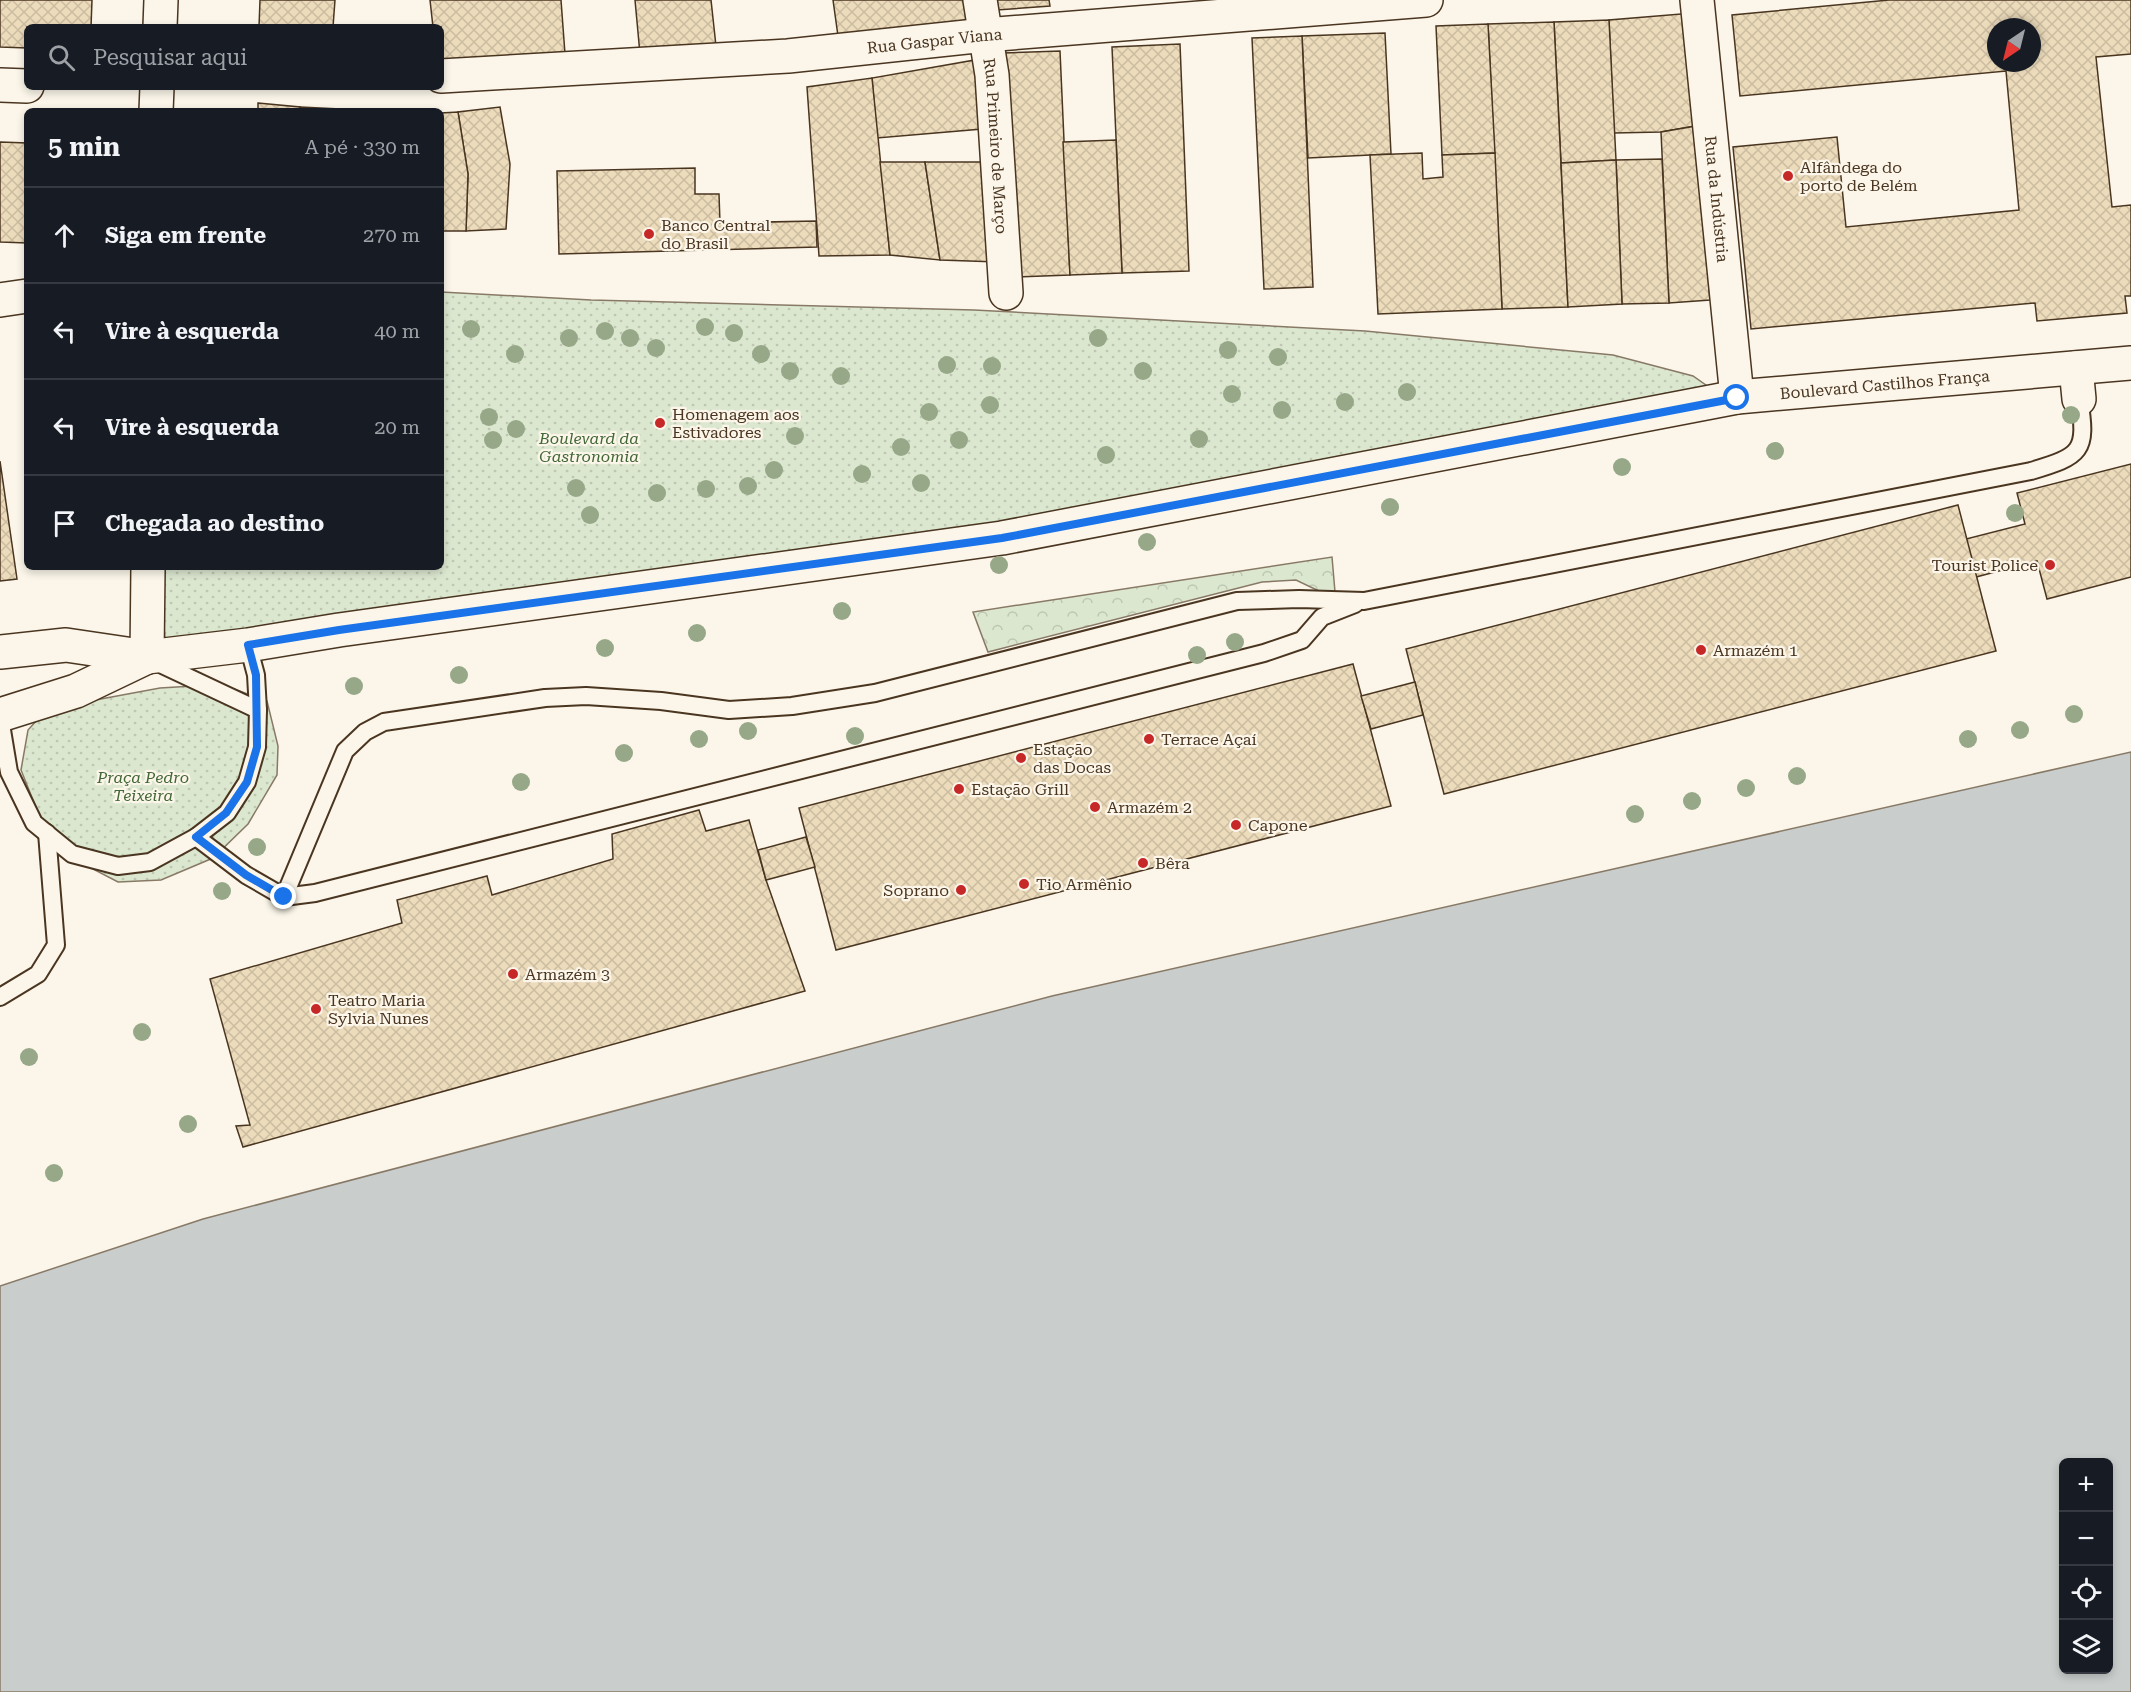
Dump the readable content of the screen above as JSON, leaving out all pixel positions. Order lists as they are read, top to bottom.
{
  "streets": {
    "main road": [
      "Rua Gaspar Viana",
      "Rua Primeiro de Março",
      "Rua da Indústria",
      "Boulevard Castilhos França"
    ]
  },
  "crossings": [
    ["Rua Gaspar Viana", "Rua Primeiro de Março"],
    ["Rua da Indústria", "Boulevard Castilhos França"]
  ],
  "parks": ["Boulevard da Gastronomia", "Praça Pedro Teixeira"],
  "places": [
    "Alfândega do porto de Belém",
    "Banco Central do Brasil",
    "Homenagem aos Estivadores",
    "Tourist Police",
    "Armazém 1",
    "Terrace Açaí",
    "Estação das Docas",
    "Estação Grill",
    "Armazém 2",
    "Capone",
    "Bêra",
    "Tio Armênio",
    "Soprano",
    "Armazém 3",
    "Teatro Maria Sylvia Nunes"
  ],
  "north": "bottom left",
  "page": {
    "search": "Pesquisar aqui",
    "heading": ["5 min", "A pé · 330 m"],
    "list": [
      ["Siga em frente", "270 m"],
      ["Vire à esquerda", "40 m"],
      ["Vire à esquerda", "20 m"],
      "Chegada ao destino"
    ],
    "map_buttons": ["+", "−"]
  }
}
